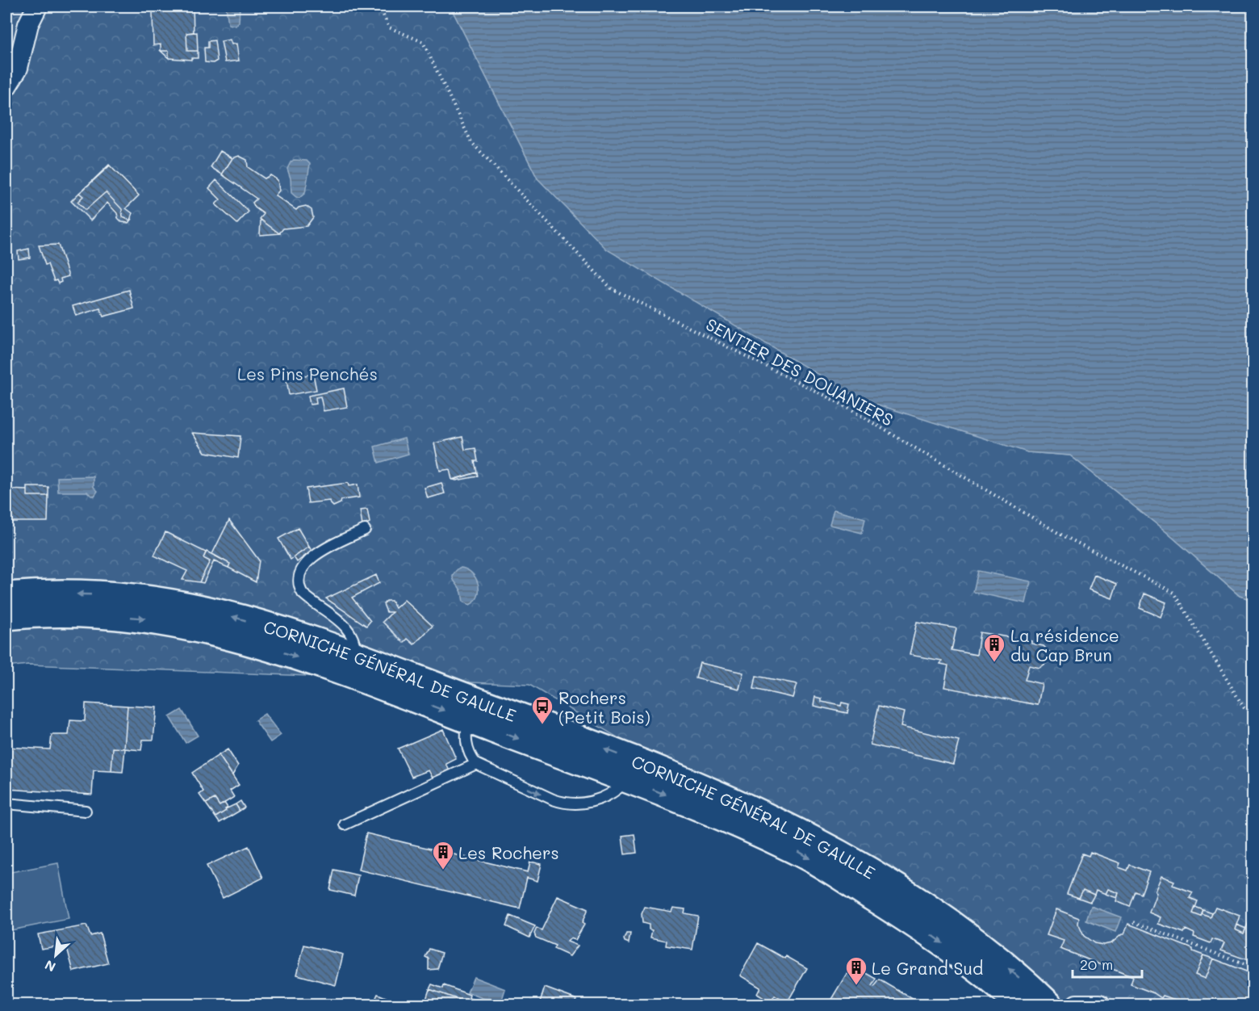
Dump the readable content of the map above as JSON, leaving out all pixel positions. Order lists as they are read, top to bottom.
{
  "streets": {
    "main road": ["CORNICHE GÉNÉRAL DE GAULLE"],
    "path": ["SENTIER DES DOUANIERS"]
  },
  "parks": ["Les Pins Penchés"],
  "places": {
    "building": ["La résidence du Cap Brun", "Les Rochers", "Le Grand Sud"],
    "bus stop": ["Rochers (Petit Bois)"]
  },
  "scale_bar": "20 m",
  "north": "bottom left"
}
